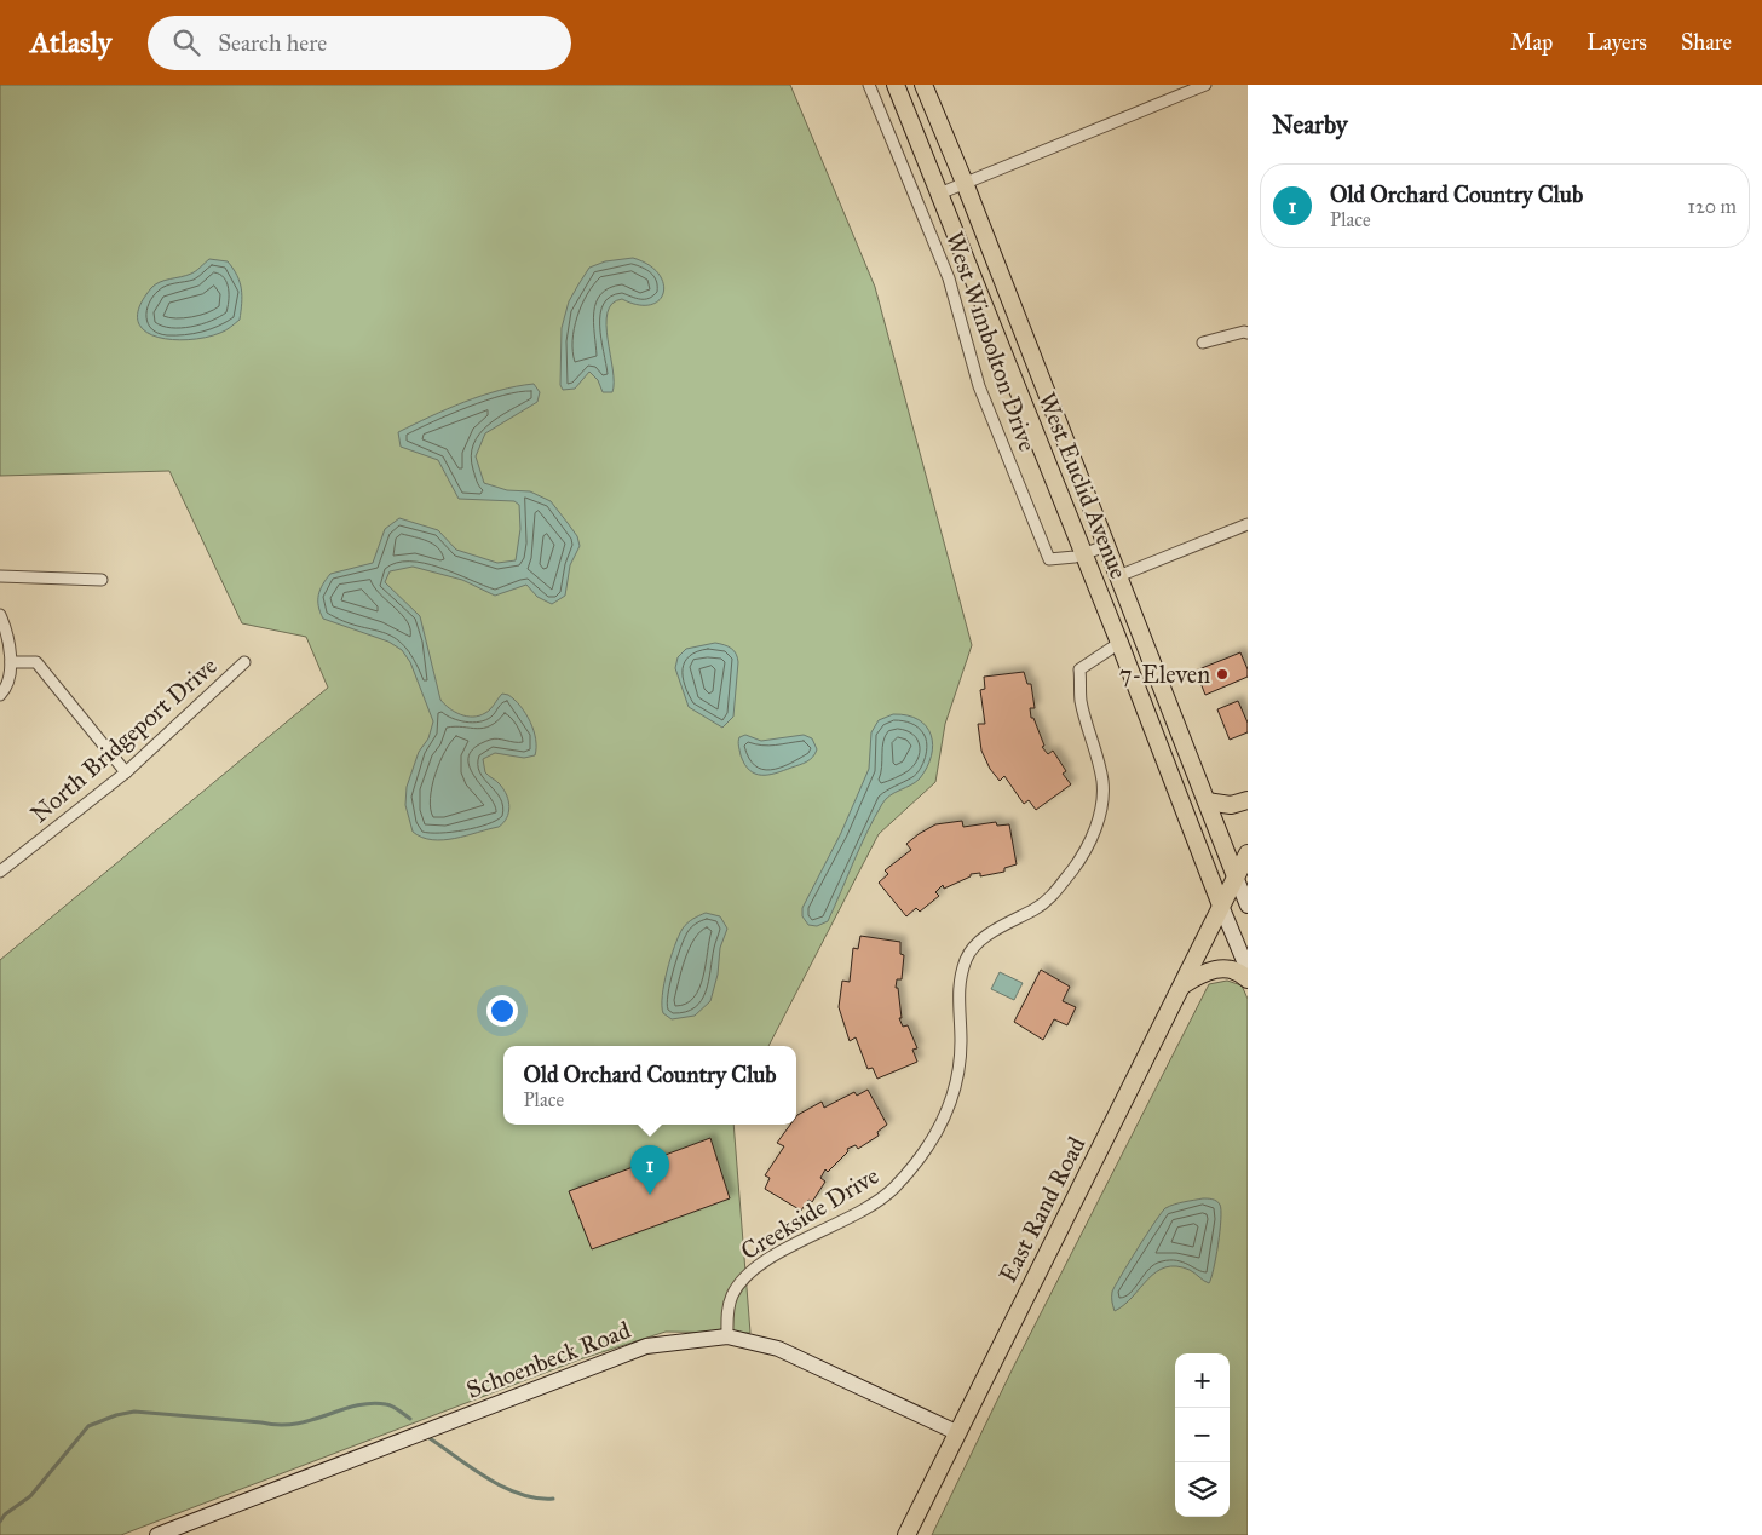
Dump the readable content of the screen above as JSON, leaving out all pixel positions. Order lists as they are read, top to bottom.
{
  "streets": {
    "main road": ["West Euclid Avenue", "East Rand Road", "Schoenbeck Road"],
    "street": ["West Wimbolton Drive", "North Bridgeport Drive", "Creekside Drive"]
  },
  "crossings": [
    ["West Wimbolton Drive", "West Euclid Avenue"],
    ["West Euclid Avenue", "East Rand Road"],
    ["West Euclid Avenue", "Creekside Drive"],
    ["East Rand Road", "Schoenbeck Road"],
    ["Creekside Drive", "Schoenbeck Road"]
  ],
  "places": ["7-Eleven"],
  "page": {
    "header": "Atlasly",
    "search": "Search here",
    "nav": ["Map", "Layers", "Share"],
    "heading": "Nearby",
    "list": [
      {
        "mark": "1",
        "name": "Old Orchard Country Club",
        "note": "Place",
        "value": "120 m"
      }
    ],
    "popup": ["Old Orchard Country Club", "Place"],
    "pins": "1",
    "map_buttons": ["+", "−"]
  }
}
